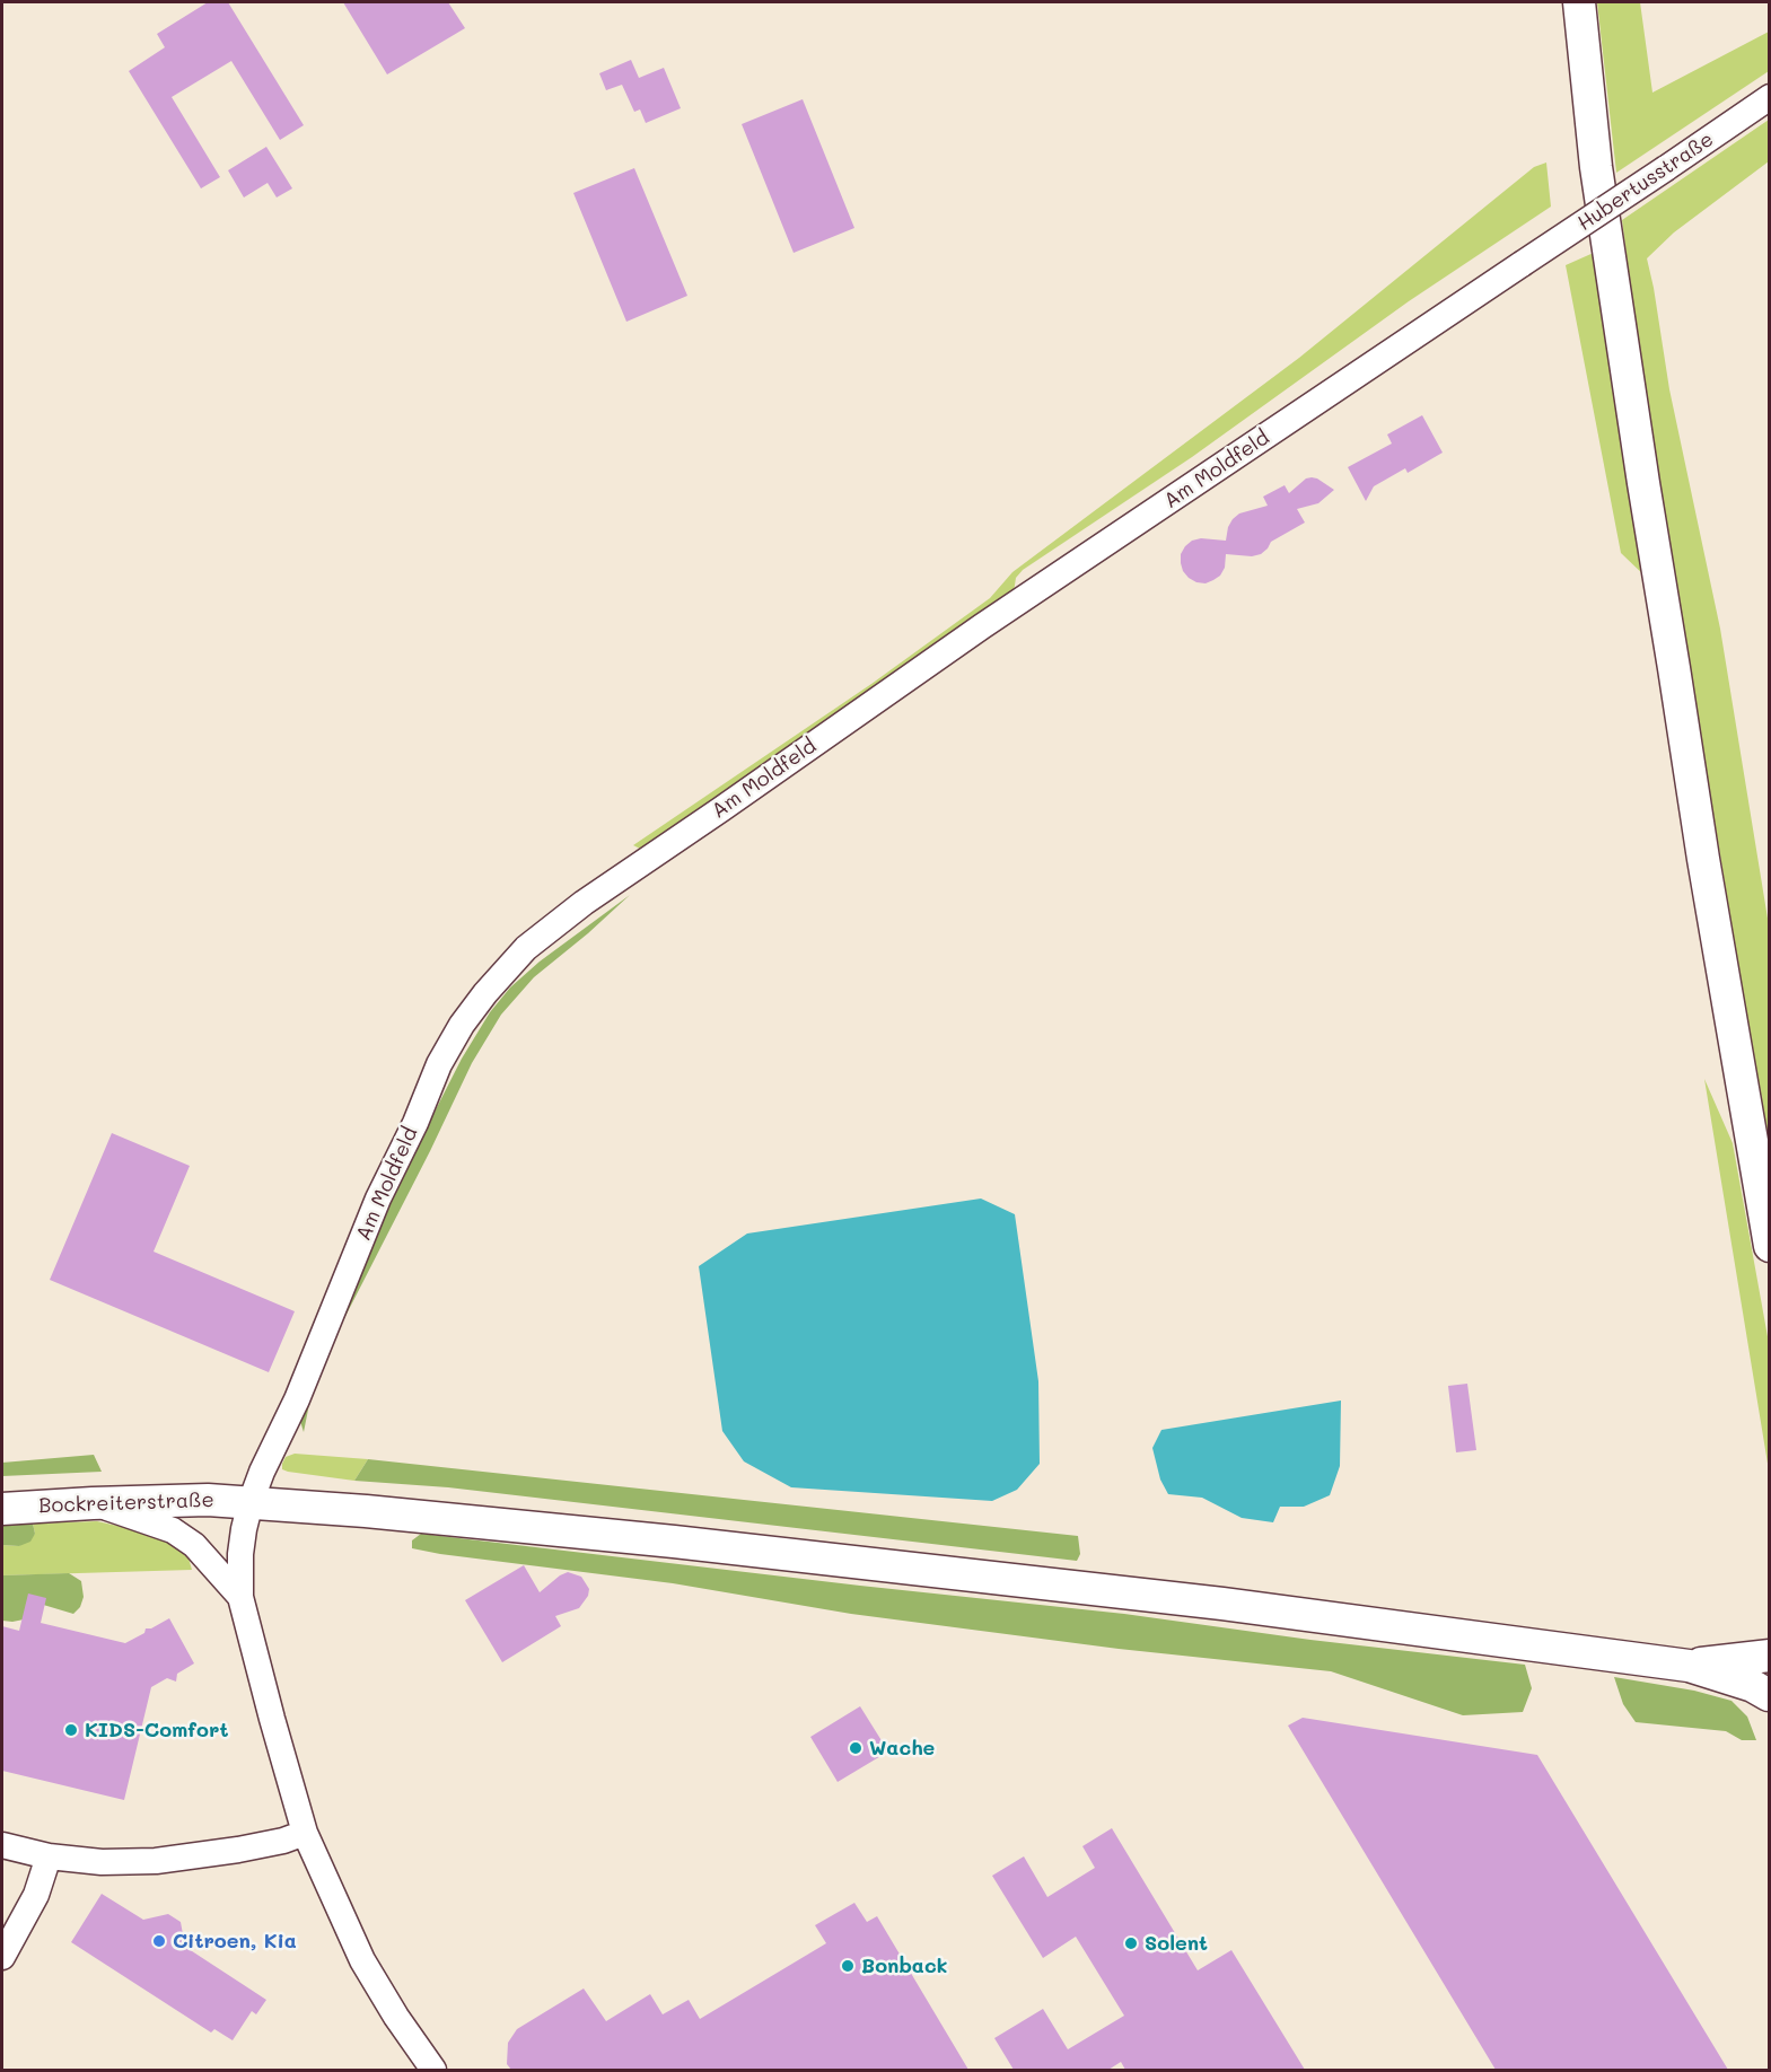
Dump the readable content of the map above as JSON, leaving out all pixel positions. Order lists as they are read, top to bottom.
{
  "streets": {
    "main road": ["Bockreiterstraße"],
    "street": ["Hubertusstraße", "Am Moldfeld"]
  },
  "crossings": [
    ["Hubertusstraße", "Am Moldfeld"],
    ["Am Moldfeld", "Bockreiterstraße"]
  ],
  "places": [
    "KIDS-Comfort",
    "Wache",
    "Citroen, Kia",
    "Solent",
    "Bonback"
  ]
}
